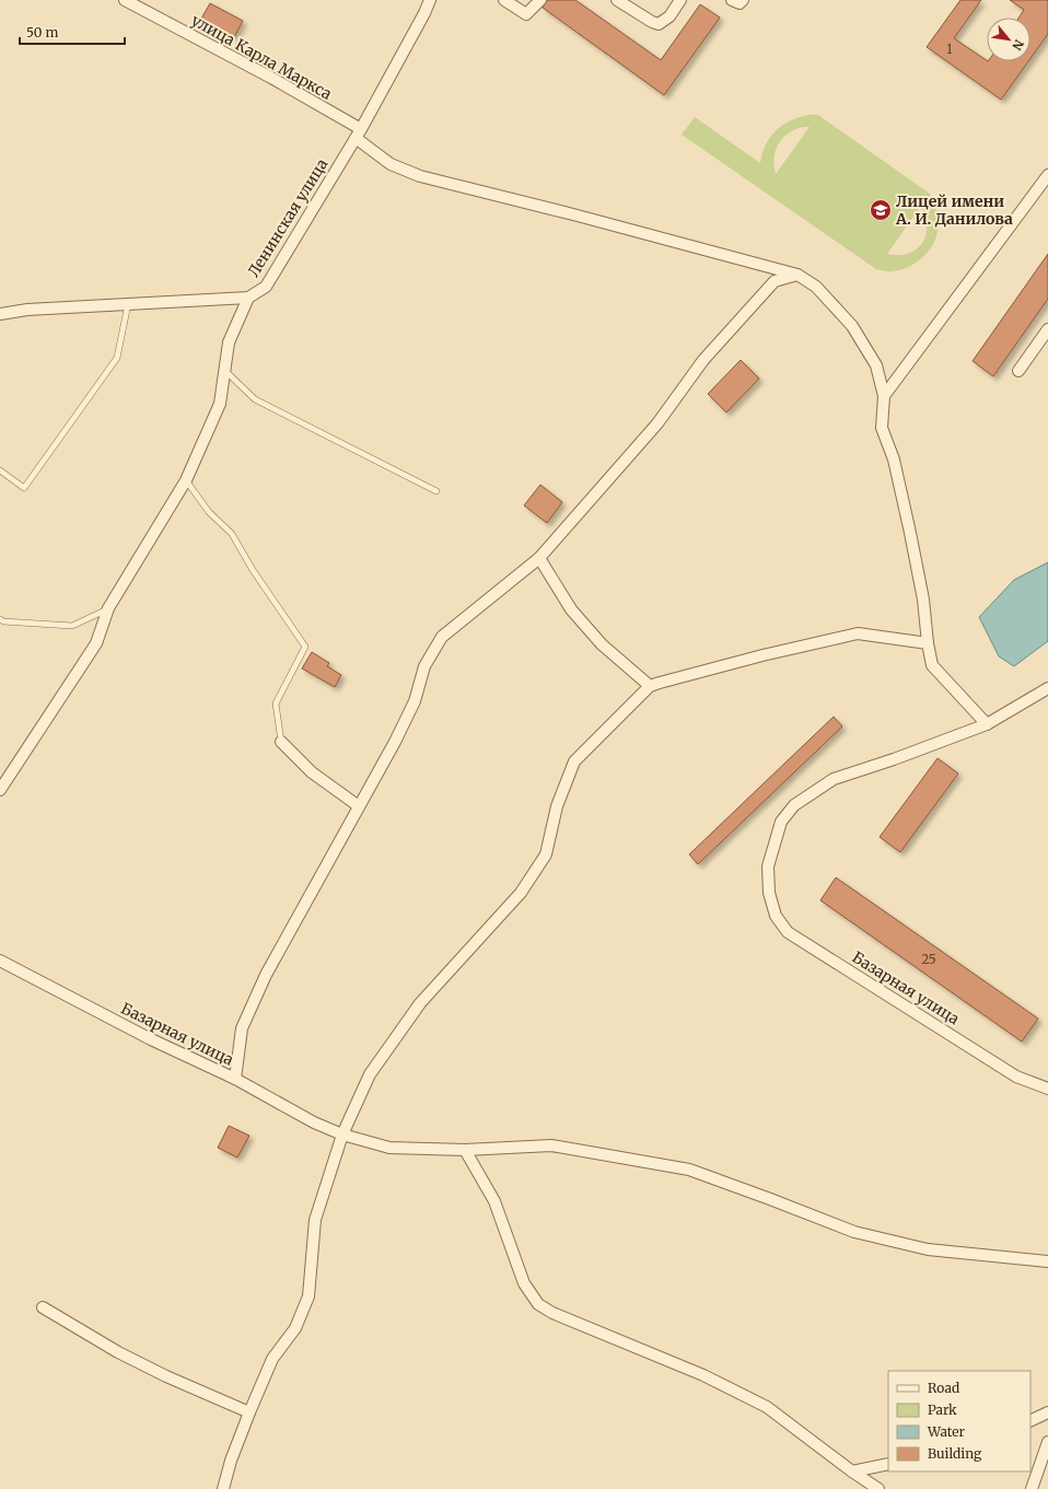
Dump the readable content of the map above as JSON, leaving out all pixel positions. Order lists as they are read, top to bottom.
{
  "streets": {
    "street": ["улица Карла Маркса", "Ленинская улица", "Базарная улица"]
  },
  "crossings": [
    ["улица Карла Маркса", "Ленинская улица"]
  ],
  "places": {
    "school or university": ["Лицей имени А. И. Данилова"]
  },
  "house_numbers": ["1", "25"],
  "legend": [
    "Road",
    "Park",
    "Water",
    "Building"
  ],
  "scale_bar": "50 m",
  "north": "bottom right"
}
